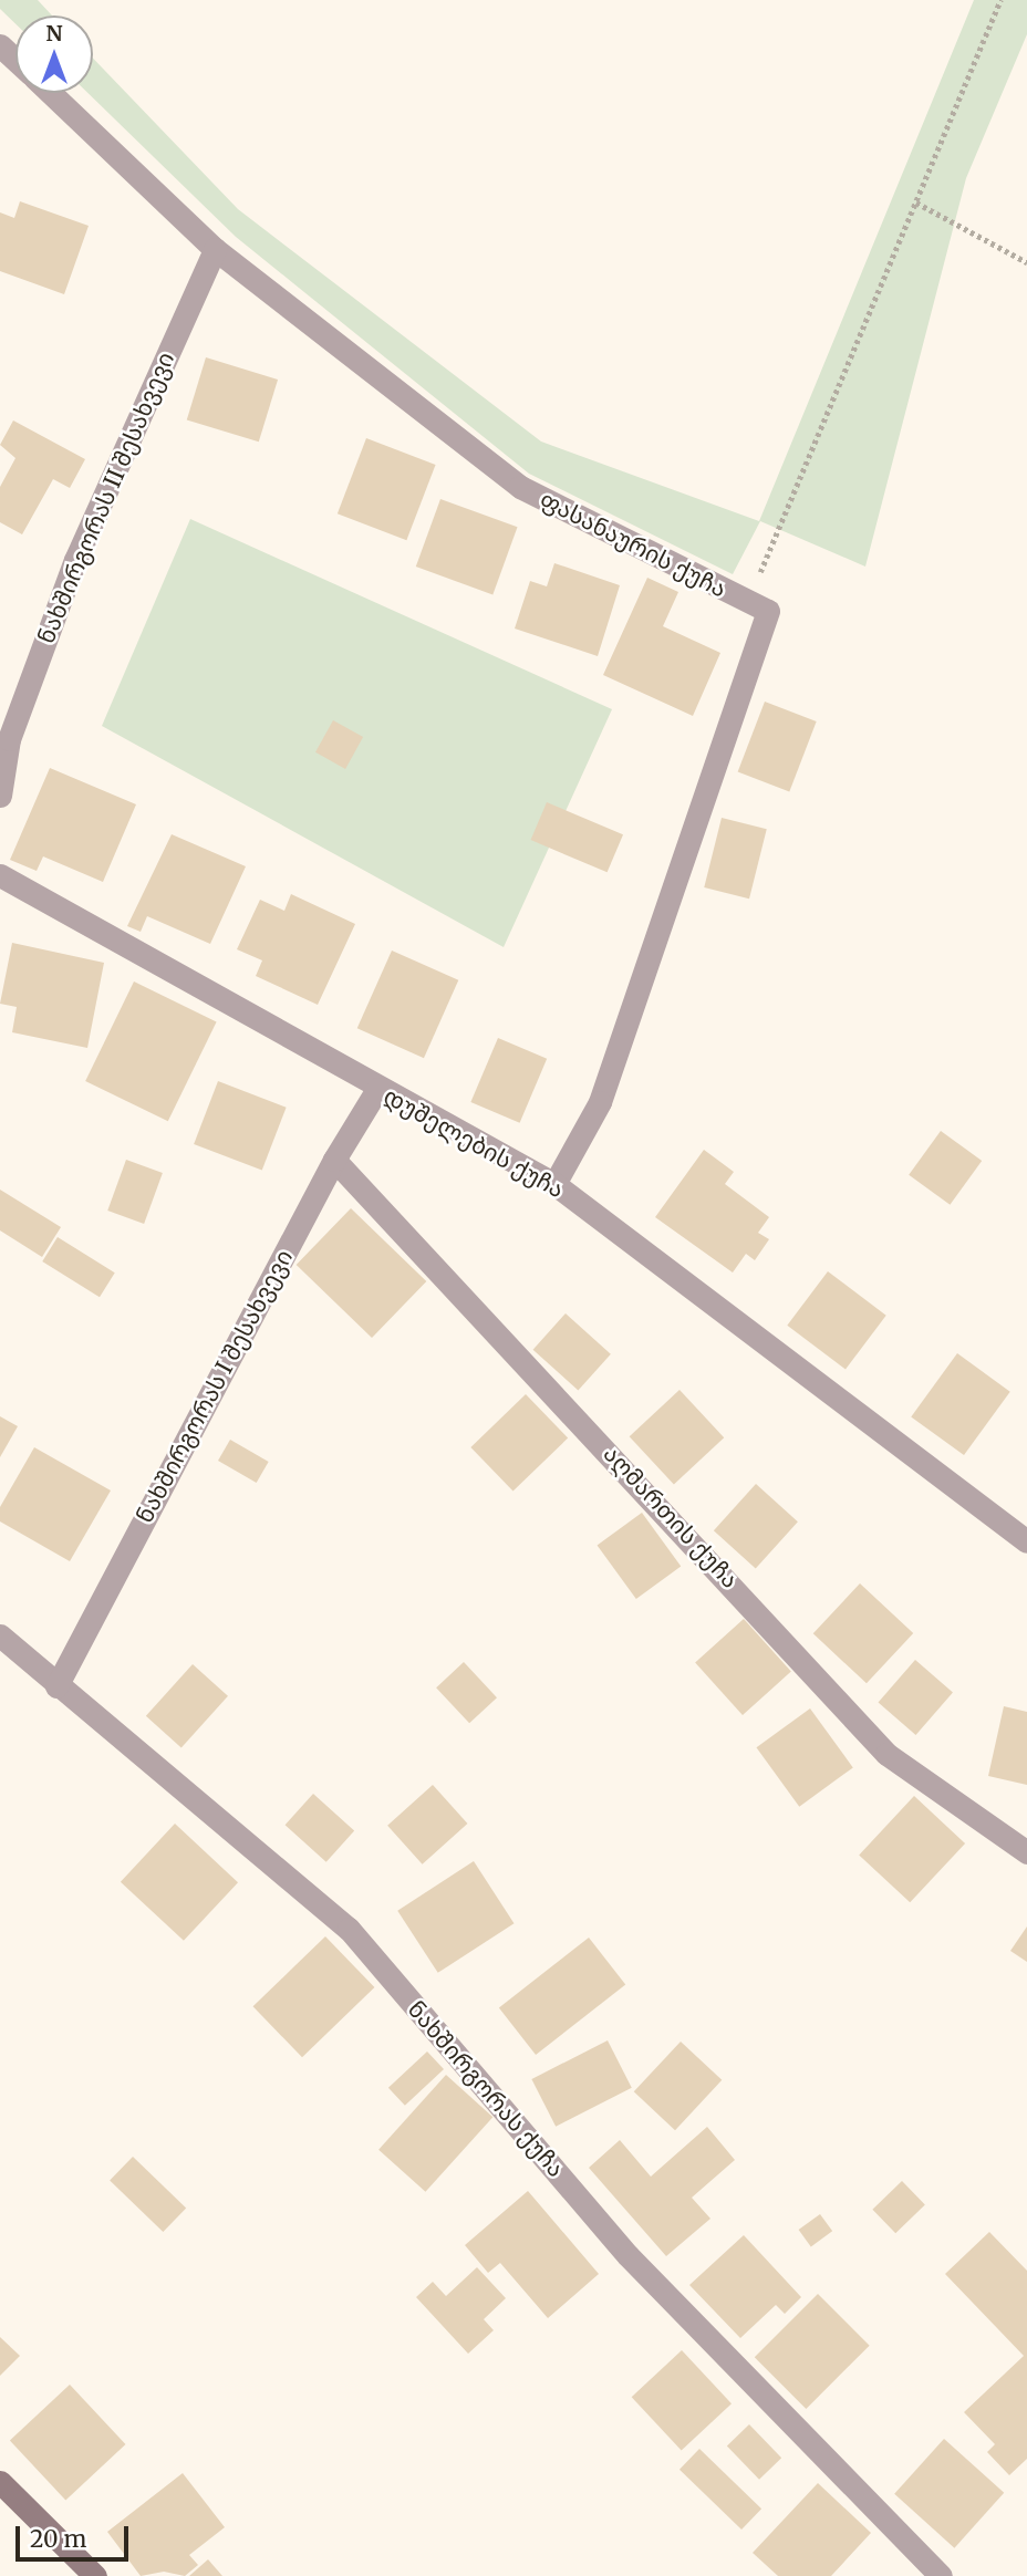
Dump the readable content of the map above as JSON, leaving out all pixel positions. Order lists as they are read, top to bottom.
{
  "streets": {
    "street": [
      "ნახშირგორას II შესახვევი",
      "ფასანაურის ქუჩა",
      "დუშელების ქუჩა",
      "ნახშირგორას I შესახვევი",
      "აღმართის ქუჩა",
      "ნახშირგორას ქუჩა"
    ]
  },
  "crossings": [
    ["ნახშირგორას II შესახვევი", "ფასანაურის ქუჩა"],
    ["ფასანაურის ქუჩა", "დუშელების ქუჩა"],
    ["დუშელების ქუჩა", "ნახშირგორას I შესახვევი"],
    ["ნახშირგორას I შესახვევი", "აღმართის ქუჩა"],
    ["ნახშირგორას I შესახვევი", "ნახშირგორას ქუჩა"]
  ],
  "scale_bar": "20 m",
  "north": "top"
}
